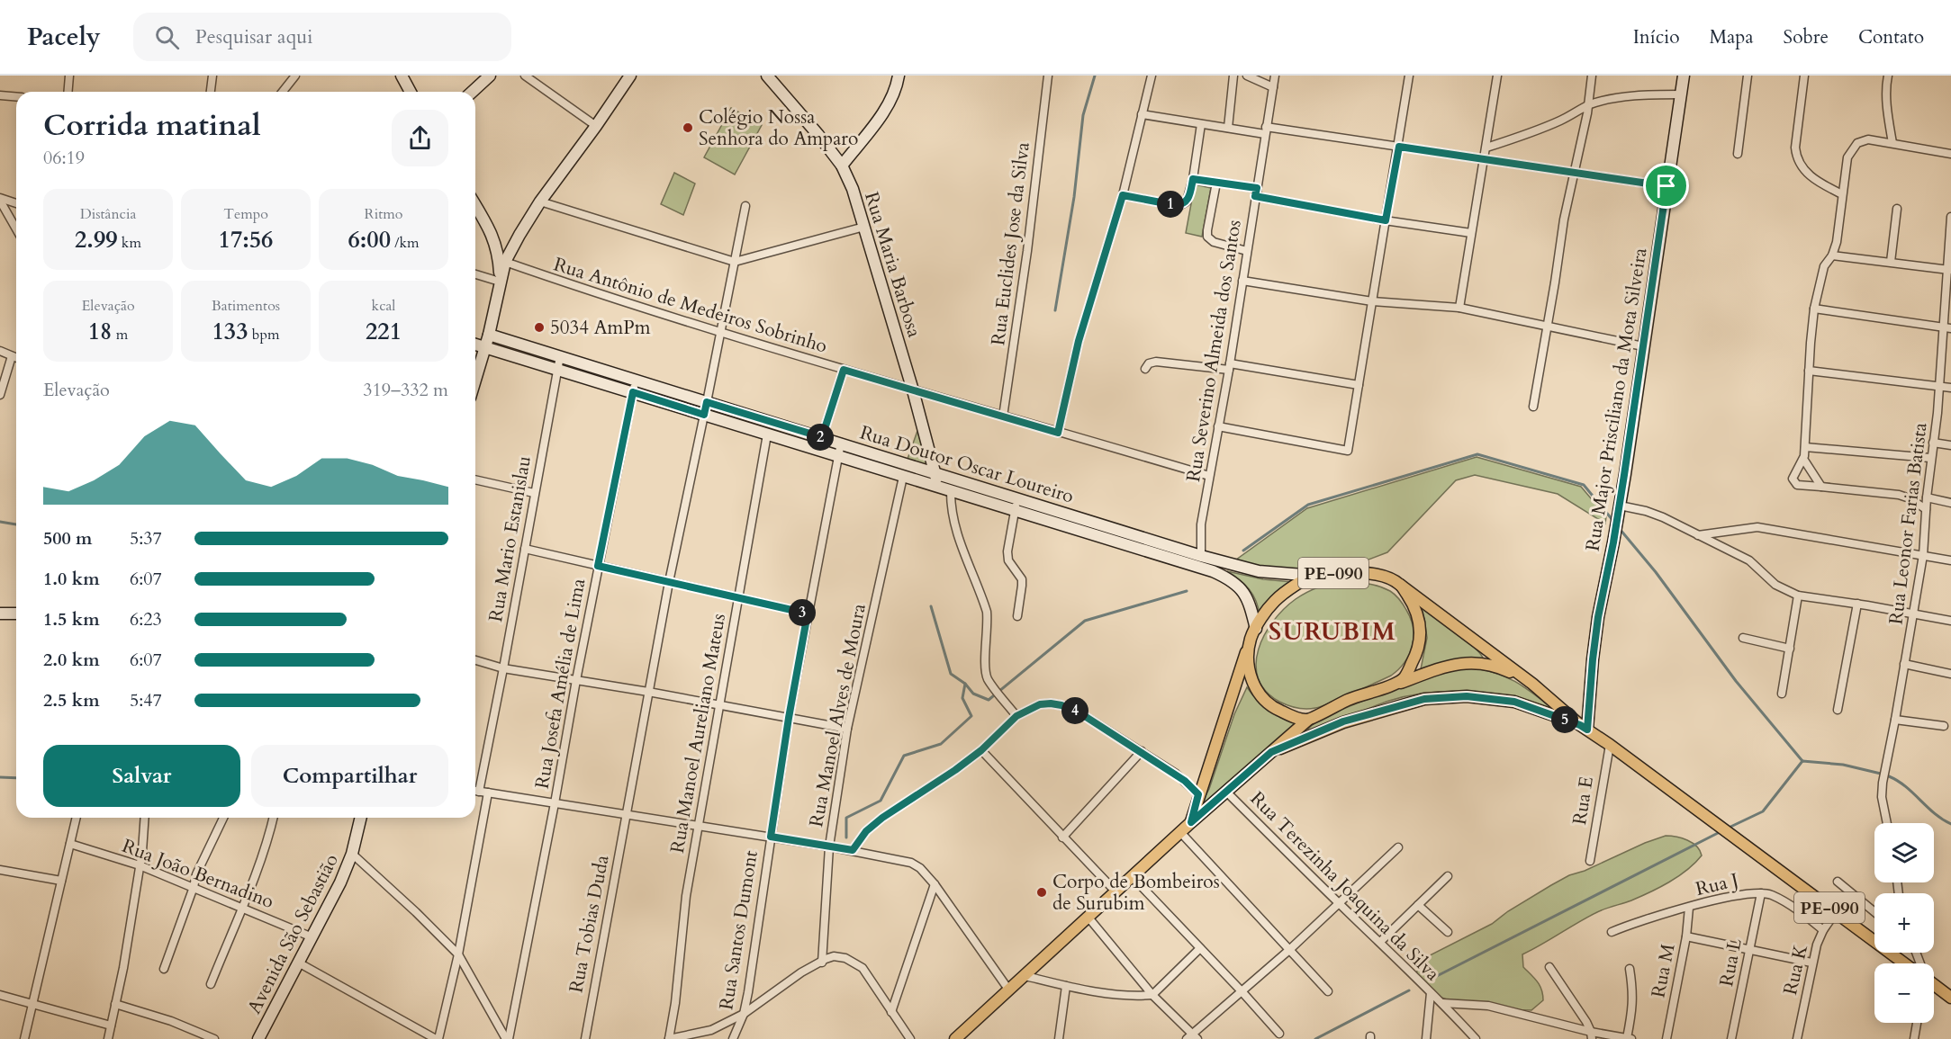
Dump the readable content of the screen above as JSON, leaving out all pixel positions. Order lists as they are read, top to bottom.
{
  "streets": {
    "main road": [
      "Rua Maria Barbosa",
      "Rua Major Prisciliano da Mota Silveira",
      "Rua Doutor Oscar Loureiro",
      "PE-090",
      "Avenida São Sebastião"
    ],
    "street": [
      "Rua Euclides Jose da Silva",
      "Rua Antônio de Medeiros Sobrinho",
      "Rua Severino Almeida dos Santos",
      "Rua Leonor Farias Batista",
      "Rua Mario Estanislau",
      "Rua Josefa Amélia de Lima",
      "Rua Manoel Alves de Moura",
      "Rua Manoel Aureliano Mateus",
      "Rua E",
      "Rua João Bernadino",
      "Rua J",
      "Rua Terezinha Joaquina da Silva",
      "Rua Tobias Duda",
      "Rua Santos Dumont",
      "Rua L",
      "Rua K",
      "Rua M"
    ]
  },
  "crossings": [
    ["Rua Euclides Jose da Silva", "Rua Antônio de Medeiros Sobrinho"],
    ["Rua Maria Barbosa", "Rua Antônio de Medeiros Sobrinho"],
    ["Rua Maria Barbosa", "Rua Doutor Oscar Loureiro"],
    ["Rua Antônio de Medeiros Sobrinho", "Rua Severino Almeida dos Santos"],
    ["Rua Antônio de Medeiros Sobrinho", "Rua Tobias Duda"],
    ["Rua Severino Almeida dos Santos", "Rua Doutor Oscar Loureiro"],
    ["Rua Major Prisciliano da Mota Silveira", "PE-090"],
    ["Rua Doutor Oscar Loureiro", "Rua Mario Estanislau"],
    ["Rua Doutor Oscar Loureiro", "PE-090"],
    ["Rua Doutor Oscar Loureiro", "Rua Josefa Amélia de Lima"],
    ["Rua Doutor Oscar Loureiro", "Rua Manoel Alves de Moura"],
    ["Rua Doutor Oscar Loureiro", "Rua Manoel Aureliano Mateus"],
    ["Rua Doutor Oscar Loureiro", "Rua Tobias Duda"],
    ["Rua Doutor Oscar Loureiro", "Rua Santos Dumont"],
    ["PE-090", "Rua E"],
    ["PE-090", "Rua Terezinha Joaquina da Silva"],
    ["PE-090", "Rua K"],
    ["Rua João Bernadino", "Avenida São Sebastião"],
    ["Rua J", "Rua L"],
    ["Rua J", "Rua K"],
    ["Rua J", "Rua M"]
  ],
  "districts": ["SURUBIM"],
  "places": ["Colégio Nossa Senhora do Amparo", "5034 AmPm", "Corpo de Bombeiros de Surubim"],
  "page": {
    "header": "Pacely",
    "search": "Pesquisar aqui",
    "nav": [
      "Início",
      "Mapa",
      "Sobre",
      "Contato"
    ],
    "heading": ["Corrida matinal", "06:19"],
    "stats": [
      ["Distância", "2.99 km"],
      ["Tempo", "17:56"],
      ["Ritmo", "6:00 /km"],
      ["Elevação", "18 m"],
      ["Batimentos", "133 bpm"],
      ["kcal", "221"]
    ],
    "pins": [
      "1",
      "2",
      "3",
      "4",
      "5"
    ],
    "chart": ["Elevação", "319–332 m"],
    "list": [
      {
        "name": "500 m",
        "note": "5:37"
      },
      {
        "name": "1.0 km",
        "note": "6:07"
      },
      {
        "name": "1.5 km",
        "note": "6:23"
      },
      {
        "name": "2.0 km",
        "note": "6:07"
      },
      {
        "name": "2.5 km",
        "note": "5:47"
      }
    ],
    "buttons": ["Salvar", "Compartilhar"],
    "map_buttons": ["+", "−"]
  }
}
